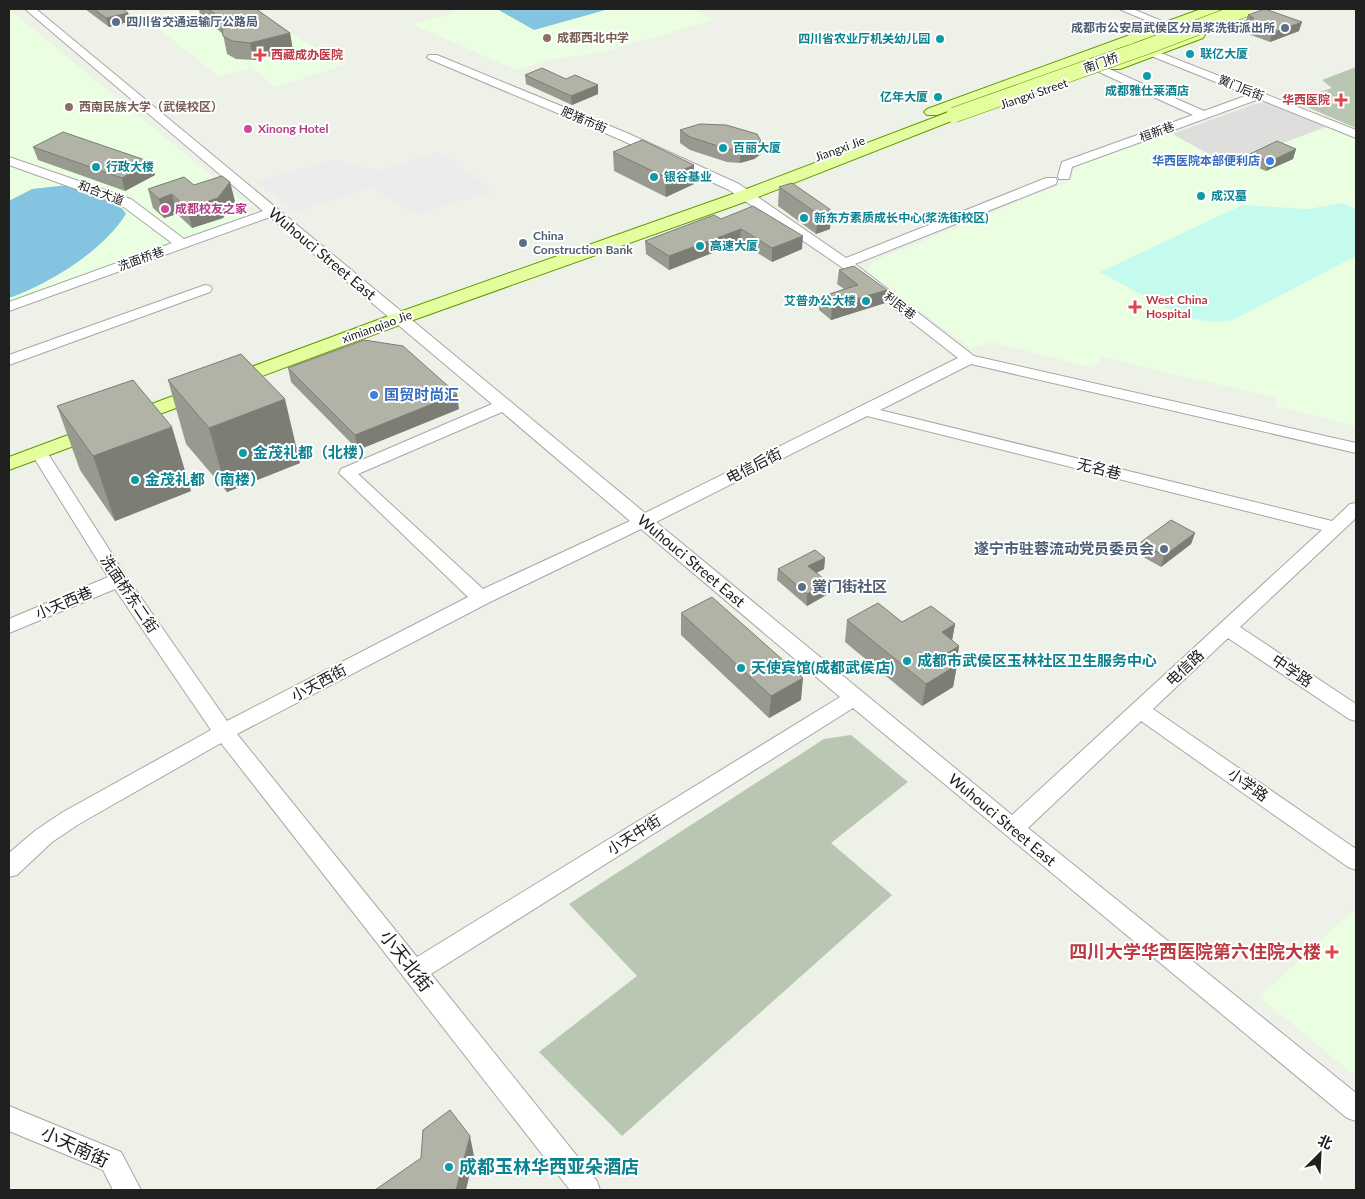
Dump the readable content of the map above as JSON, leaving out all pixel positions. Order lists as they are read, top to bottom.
{
  "streets": {
    "main road": [
      "南门桥",
      "Jiangxi Street",
      "Jiangxi Jie",
      "ximianqiao Jie"
    ],
    "street": [
      "黉门后街",
      "肥猪市街",
      "桓新巷",
      "和合大道",
      "Wuhouci Street East",
      "洗面桥巷",
      "利民巷",
      "电信后街",
      "无名巷",
      "洗面桥东二街",
      "小天西巷",
      "电信路",
      "中学路",
      "小天西街",
      "小学路",
      "小天中街",
      "小天北街",
      "小天南街"
    ]
  },
  "crossings": [
    ["南门桥", "Jiangxi Street"],
    ["南门桥", "Jiangxi Jie"],
    ["黉门后街", "Jiangxi Street"],
    ["黉门后街", "桓新巷"],
    ["Jiangxi Street", "Jiangxi Jie"],
    ["肥猪市街", "Jiangxi Jie"],
    ["肥猪市街", "利民巷"],
    ["肥猪市街", "ximianqiao Jie"],
    ["桓新巷", "利民巷"],
    ["Jiangxi Jie", "利民巷"],
    ["Jiangxi Jie", "ximianqiao Jie"],
    ["和合大道", "洗面桥巷"],
    ["Wuhouci Street East", "洗面桥巷"],
    ["Wuhouci Street East", "ximianqiao Jie"],
    ["Wuhouci Street East", "电信后街"],
    ["Wuhouci Street East", "电信路"],
    ["Wuhouci Street East", "小天西街"],
    ["Wuhouci Street East", "小天中街"],
    ["利民巷", "ximianqiao Jie"],
    ["ximianqiao Jie", "洗面桥东二街"],
    ["电信后街", "无名巷"],
    ["电信后街", "小天西街"],
    ["无名巷", "电信路"],
    ["洗面桥东二街", "小天西巷"],
    ["洗面桥东二街", "小天西街"],
    ["洗面桥东二街", "小天北街"],
    ["电信路", "中学路"],
    ["电信路", "小学路"],
    ["小天西街", "小天北街"],
    ["小天中街", "小天北街"]
  ],
  "places": {
    "other": [
      "四川省交通运输厅公路局",
      "成都市公安局武侯区分局浆洗街派出所",
      "成都西北中学",
      "四川省农业厅机关幼儿园",
      "联亿大厦",
      "成都雅仕莱酒店",
      "亿年大厦",
      "西南民族大学（武侯校区）",
      "Xinong Hotel",
      "百丽大厦",
      "华西医院本部便利店",
      "行政大楼",
      "银谷基业",
      "成汉墓",
      "成都校友之家",
      "新东方素质成长中心(浆洗街校区)",
      "China Construction Bank",
      "高速大厦",
      "艾普办公大楼",
      "国贸时尚汇",
      "金茂礼都（北楼）",
      "金茂礼都（南楼）",
      "遂宁市驻蓉流动党员委员会",
      "黉门街社区",
      "成都市武侯区玉林社区卫生服务中心",
      "天使宾馆(成都武侯店)",
      "成都玉林华西亚朵酒店"
    ],
    "health": [
      "西藏成办医院",
      "华西医院",
      "West China Hospital",
      "四川大学华西医院第六住院大楼"
    ]
  },
  "north": "top right"
}
